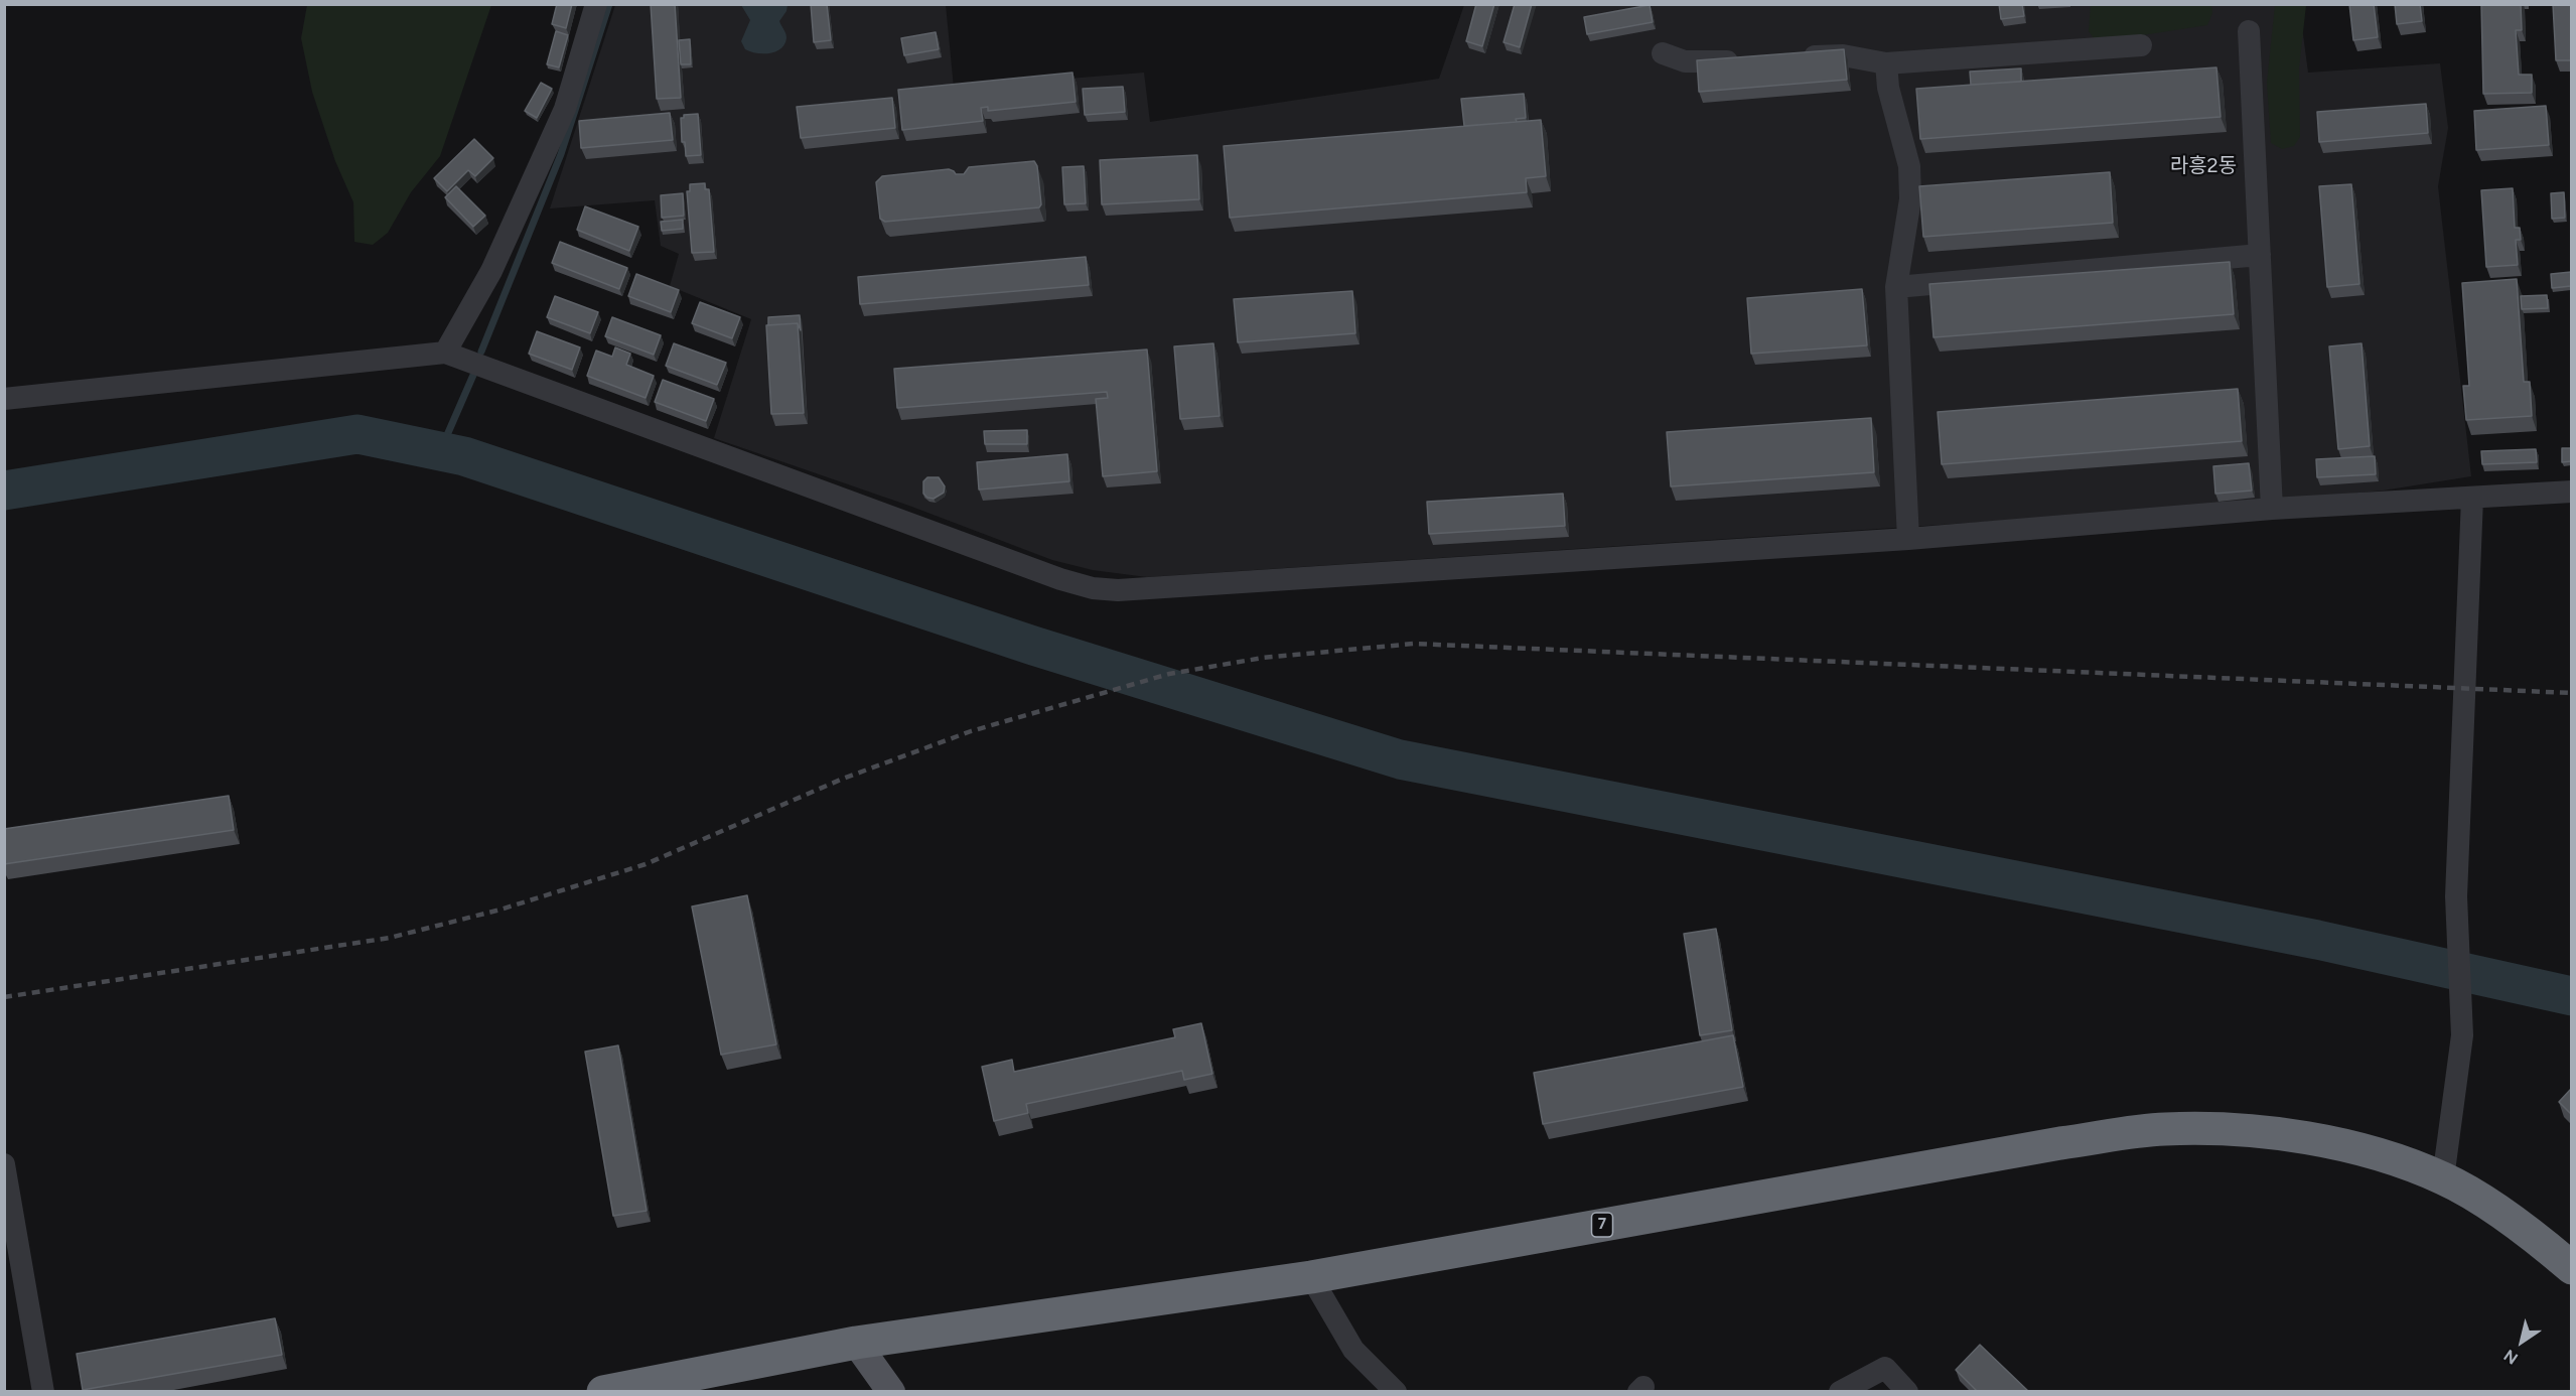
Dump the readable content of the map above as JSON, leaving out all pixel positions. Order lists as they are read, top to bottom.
{
  "streets": {
    "highway": ["7"]
  },
  "districts": ["라흥2동"],
  "north": "bottom left"
}
